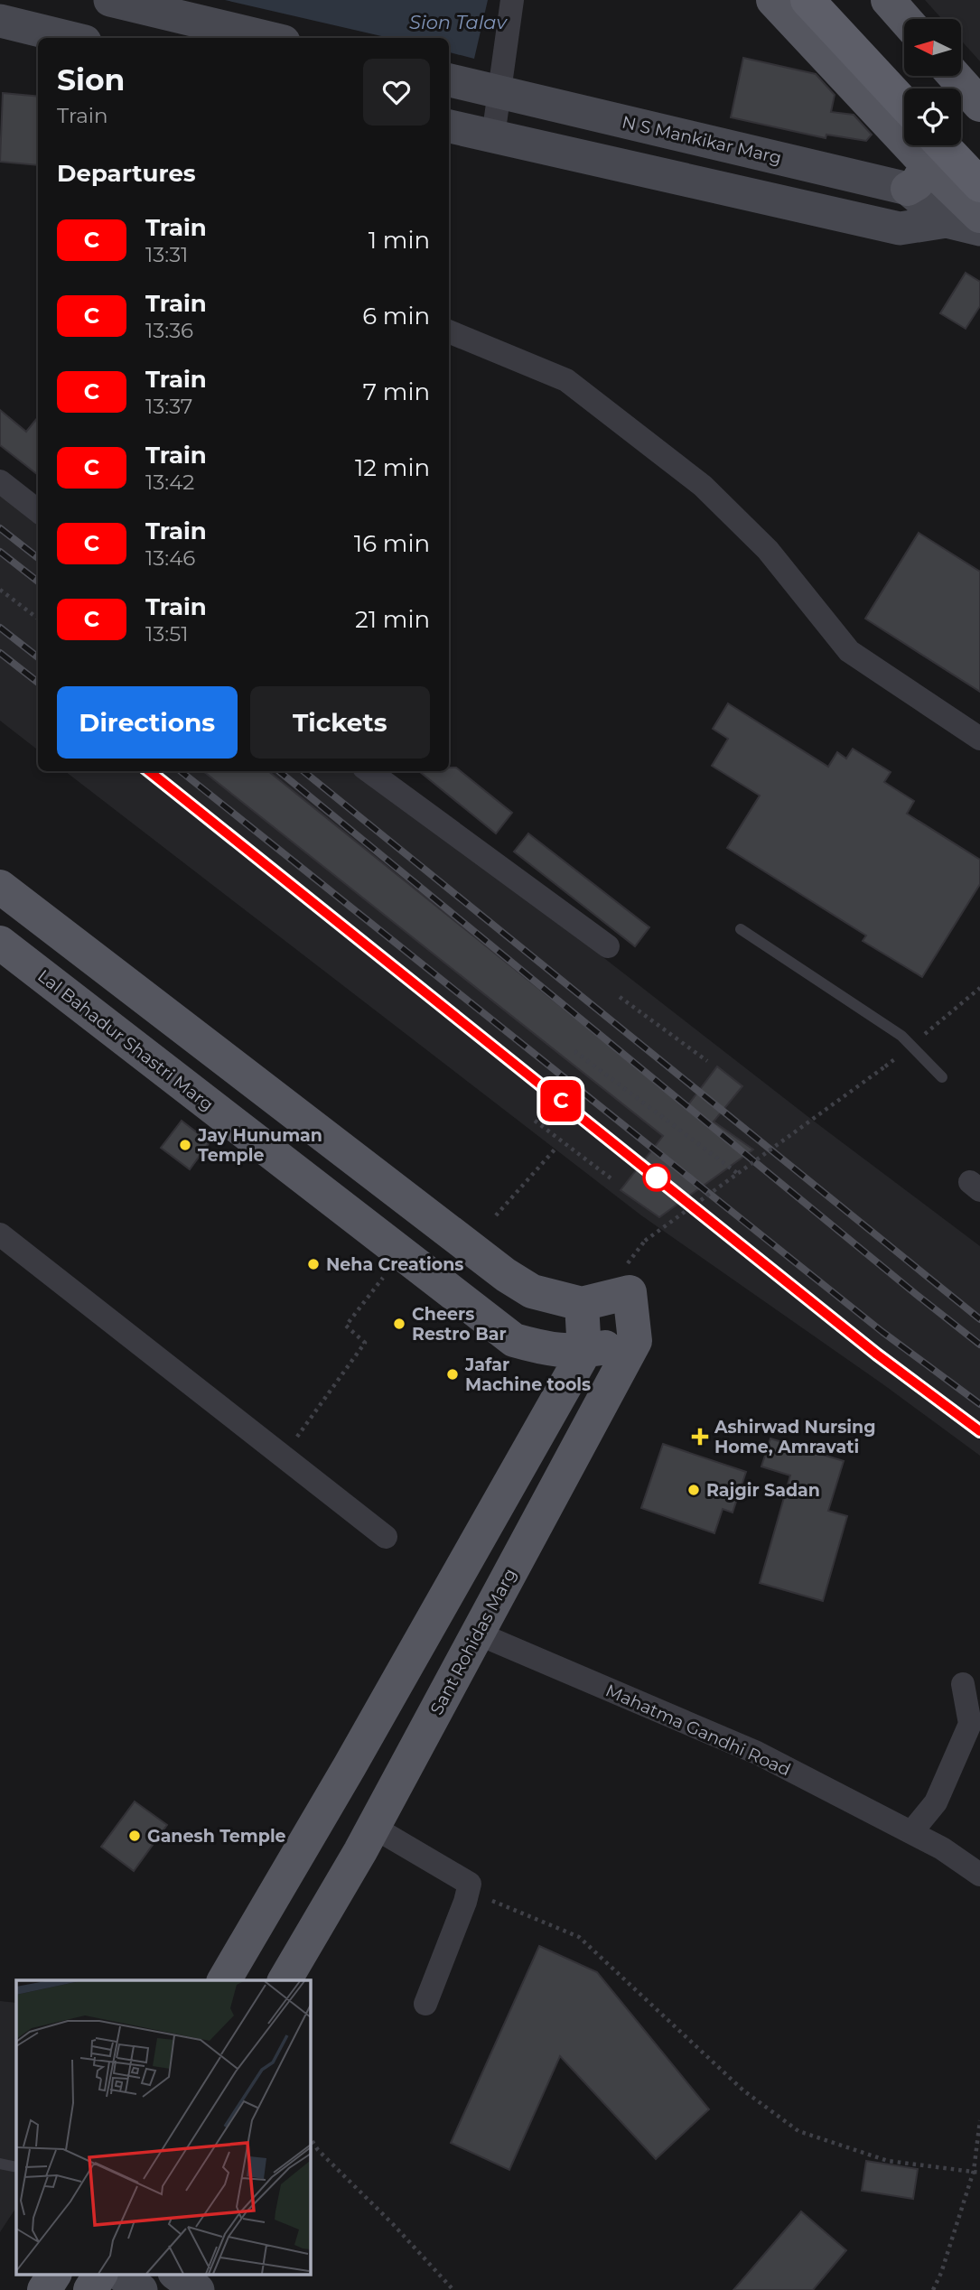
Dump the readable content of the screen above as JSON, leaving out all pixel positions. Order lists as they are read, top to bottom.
{
  "streets": {
    "main road": ["N S Mankikar Marg", "Lal Bahadur Shastri Marg", "Sant Rohidas Marg"],
    "street": ["Mahatma Gandhi Road"]
  },
  "crossings": [
    ["Lal Bahadur Shastri Marg", "Sant Rohidas Marg"],
    ["Sant Rohidas Marg", "Mahatma Gandhi Road"]
  ],
  "water": ["Sion Talav"],
  "places": {
    "other": [
      "Jay Hunuman Temple",
      "Neha Creations",
      "Cheers Restro Bar",
      "Jafar Machine tools",
      "Rajgir Sadan",
      "Ganesh Temple"
    ],
    "health": ["Ashirwad Nursing Home, Amravati"]
  },
  "north": "left",
  "page": {
    "on_map": "C",
    "heading": [
      ["Sion", "Train"],
      "Departures"
    ],
    "list": [
      {
        "mark": "C",
        "name": "Train",
        "note": "13:31",
        "value": "1 min"
      },
      {
        "mark": "C",
        "name": "Train",
        "note": "13:36",
        "value": "6 min"
      },
      {
        "mark": "C",
        "name": "Train",
        "note": "13:37",
        "value": "7 min"
      },
      {
        "mark": "C",
        "name": "Train",
        "note": "13:42",
        "value": "12 min"
      },
      {
        "mark": "C",
        "name": "Train",
        "note": "13:46",
        "value": "16 min"
      },
      {
        "mark": "C",
        "name": "Train",
        "note": "13:51",
        "value": "21 min"
      }
    ],
    "buttons": ["Directions", "Tickets"]
  }
}
